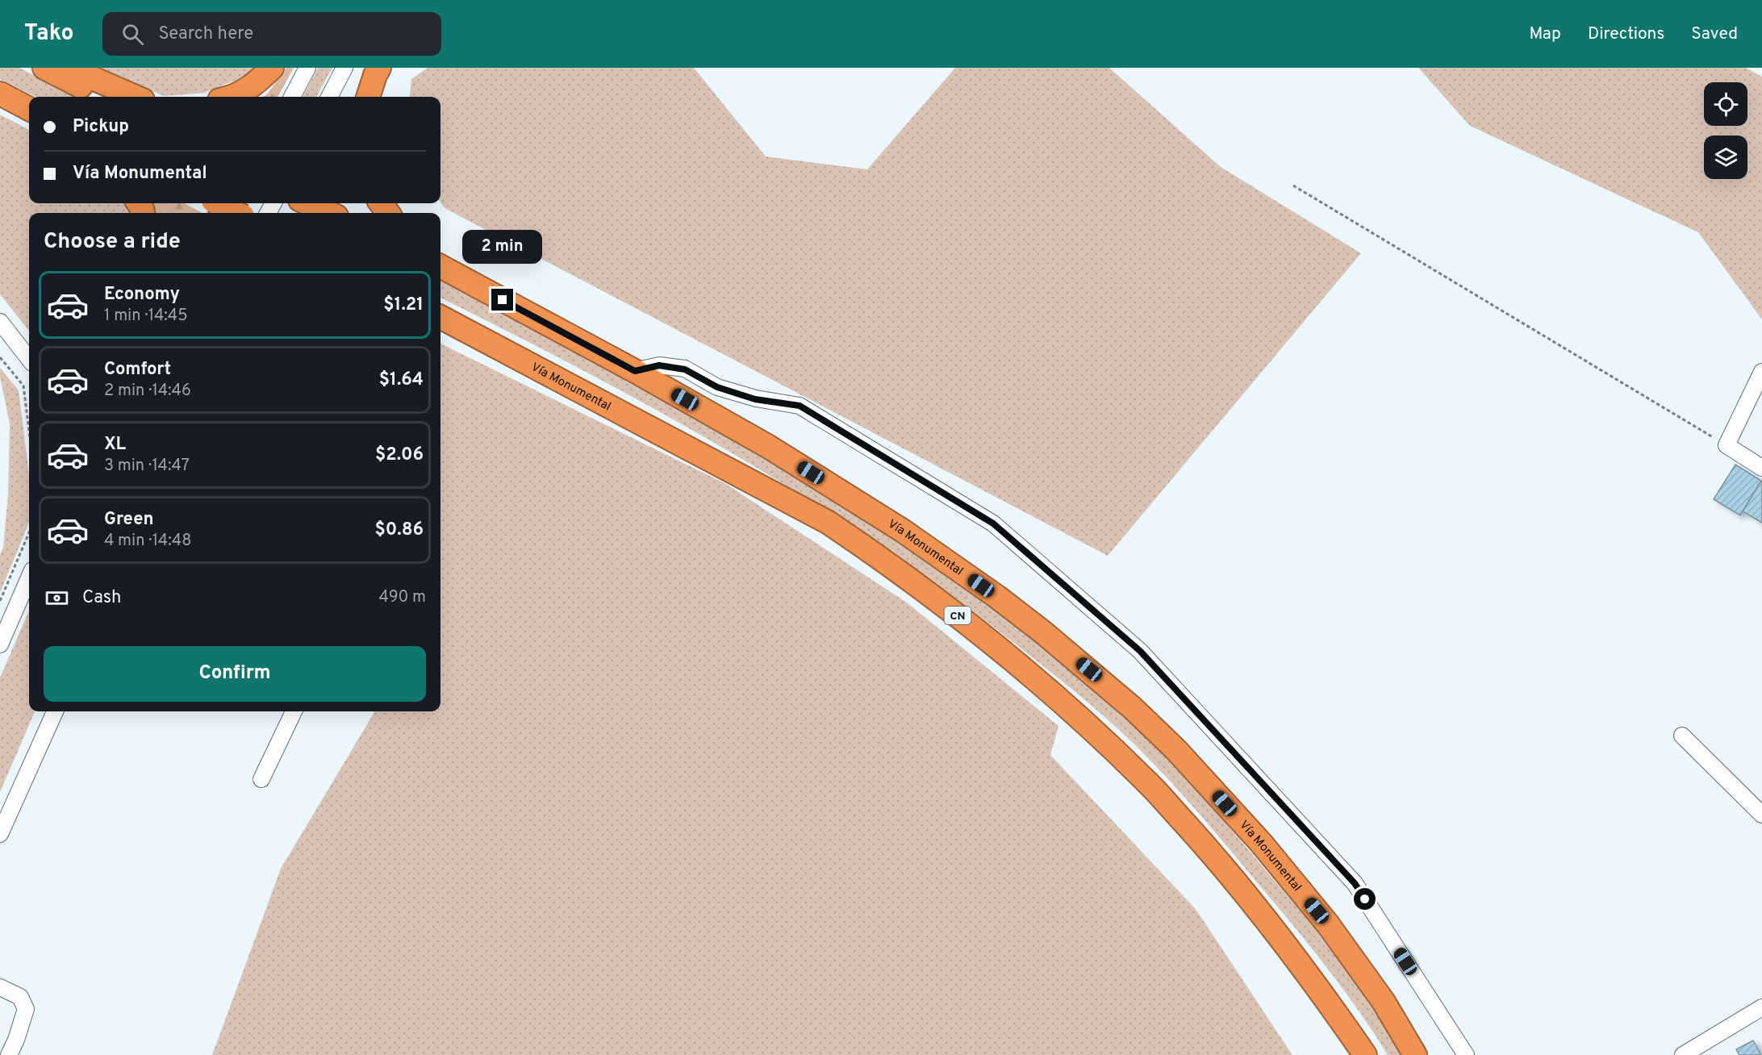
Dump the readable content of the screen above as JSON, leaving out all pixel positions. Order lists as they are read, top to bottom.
{
  "streets": {
    "highway": ["Vía Monumental", "CN"]
  },
  "page": {
    "header": "Tako",
    "search": "Search here",
    "nav": ["Map", "Directions", "Saved"],
    "banner": ["Pickup", "Vía Monumental"],
    "heading": "Choose a ride",
    "bubble": "2 min",
    "list": [
      {
        "name": "Economy",
        "note": "1 min · 14:45",
        "value": "$1.21"
      },
      {
        "name": "Comfort",
        "note": "2 min · 14:46",
        "value": "$1.64"
      },
      {
        "name": "XL",
        "note": "3 min · 14:47",
        "value": "$2.06"
      },
      {
        "name": "Green",
        "note": "4 min · 14:48",
        "value": "$0.86"
      }
    ],
    "pay": ["Cash", "490 m"],
    "buttons": "Confirm"
  }
}
